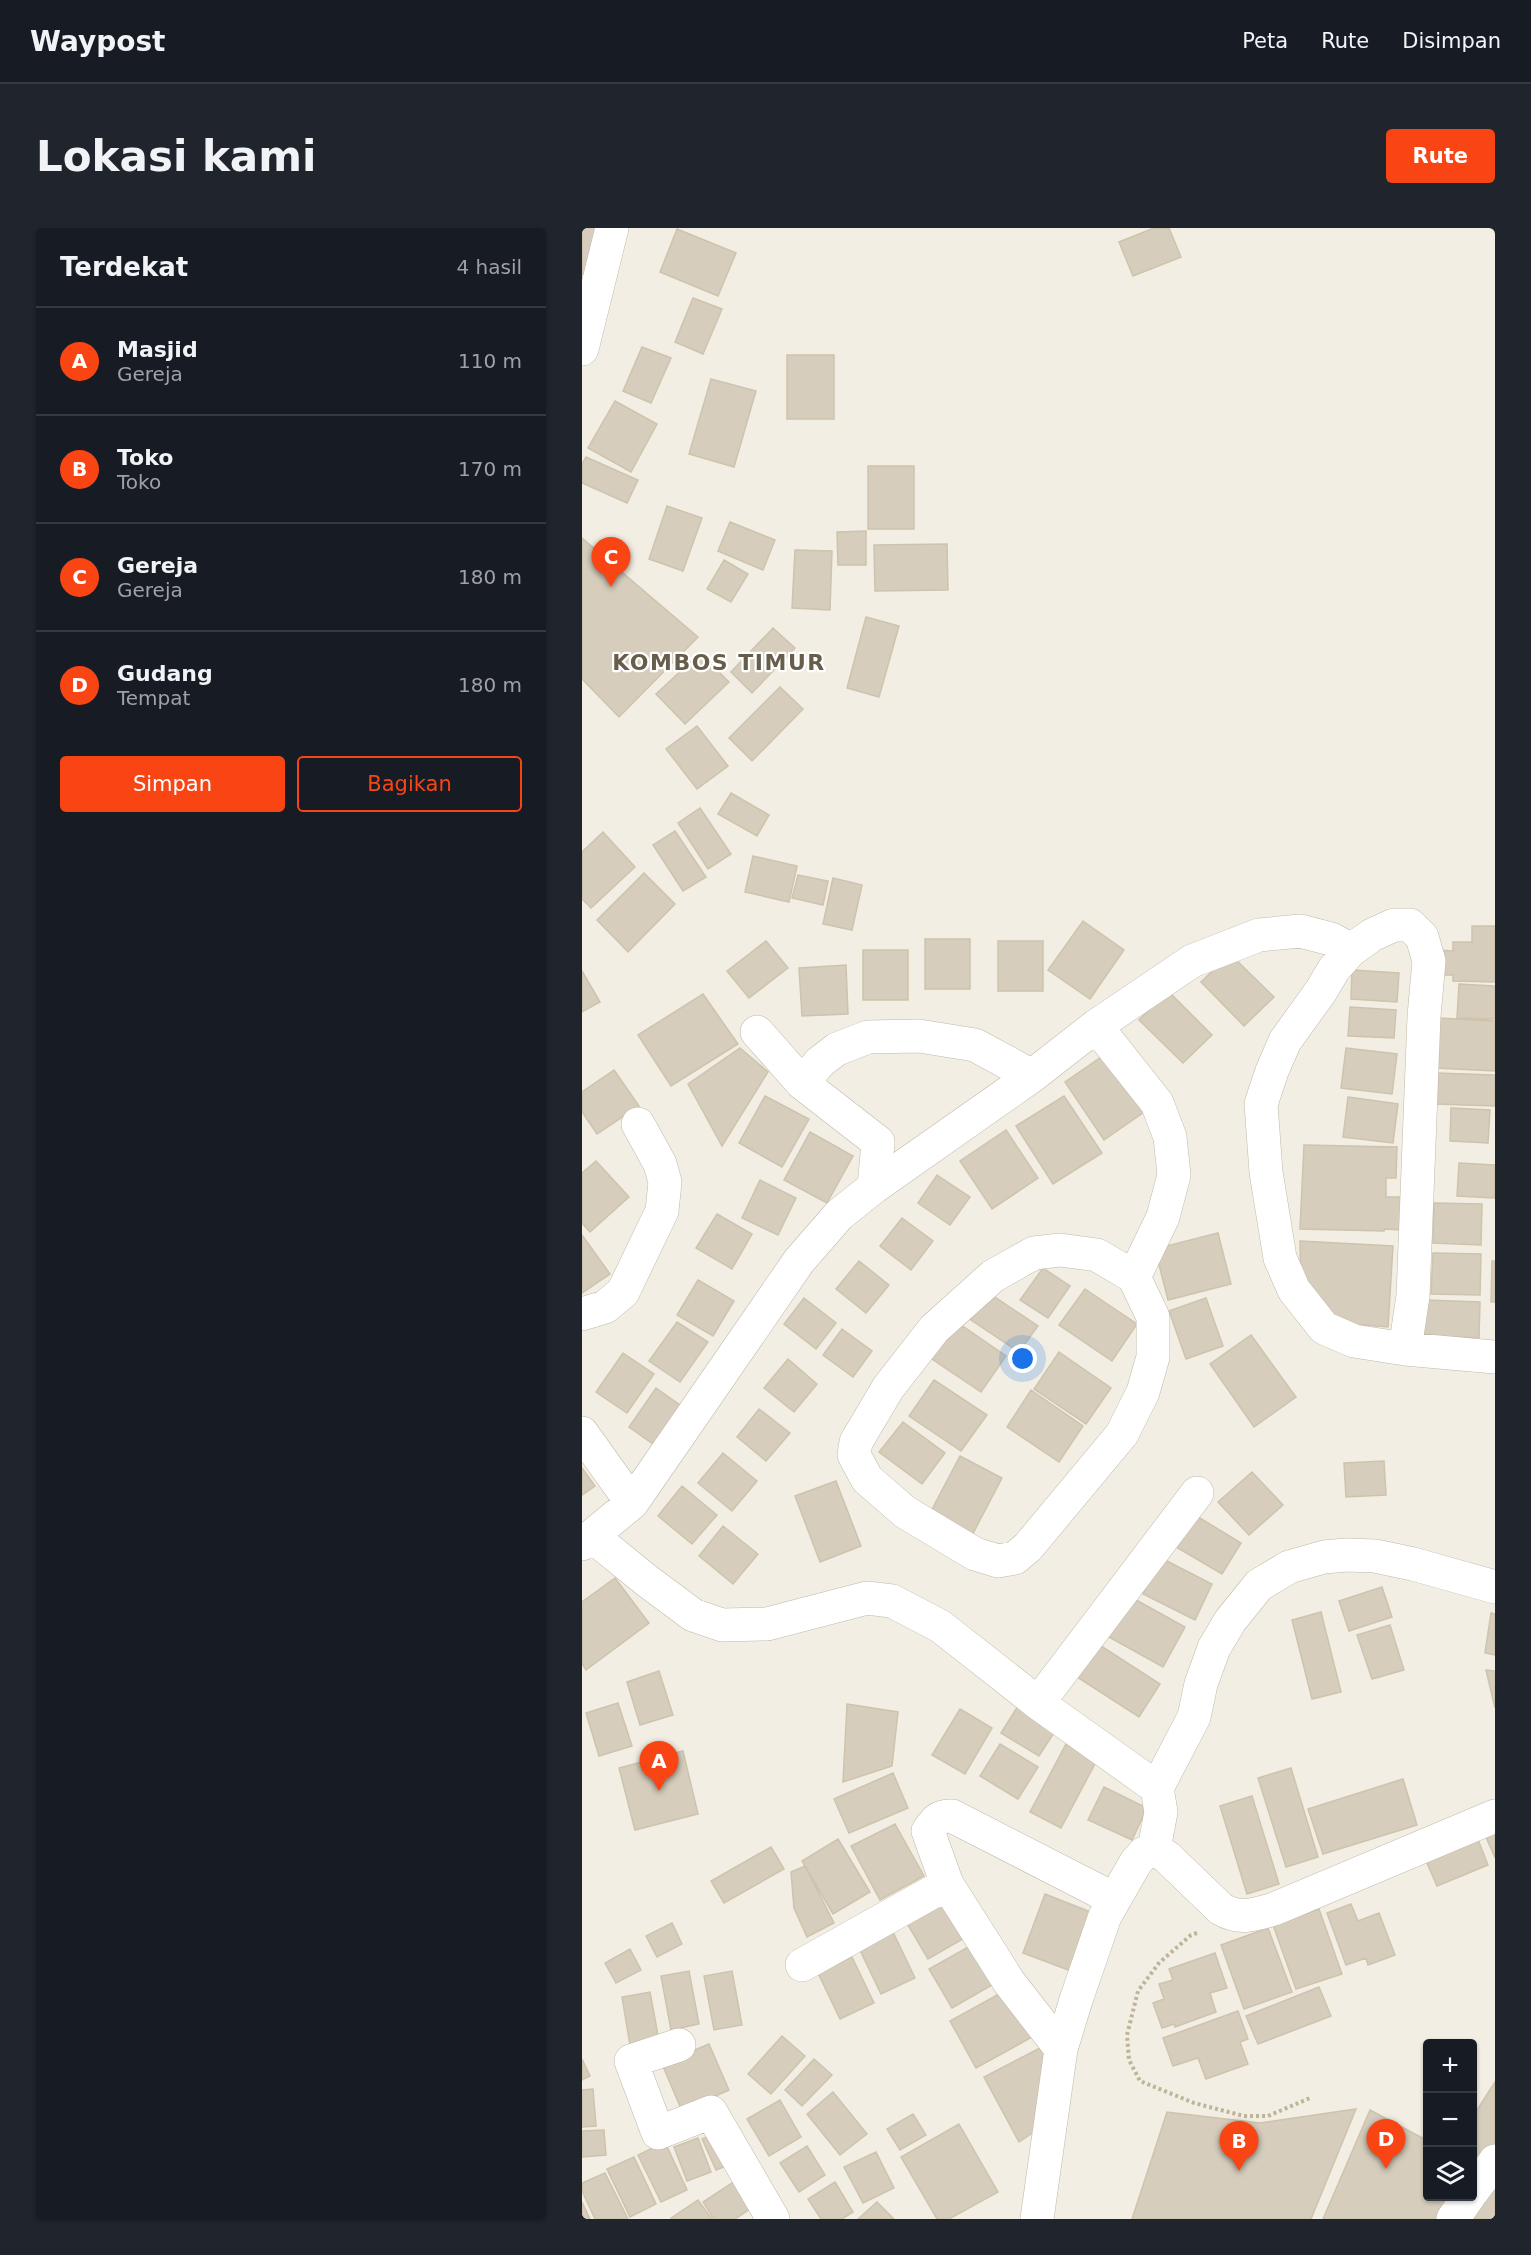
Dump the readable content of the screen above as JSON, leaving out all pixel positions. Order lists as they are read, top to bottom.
{
  "districts": ["KOMBOS TIMUR"],
  "page": {
    "header": "Waypost",
    "nav": ["Peta", "Rute", "Disimpan"],
    "buttons": [
      "Rute",
      ["Simpan", "Bagikan"]
    ],
    "title": "Lokasi kami",
    "heading": ["Terdekat", "4 hasil"],
    "list": [
      {
        "mark": "A",
        "name": "Masjid",
        "note": "Gereja",
        "value": "110 m"
      },
      {
        "mark": "B",
        "name": "Toko",
        "note": "Toko",
        "value": "170 m"
      },
      {
        "mark": "C",
        "name": "Gereja",
        "note": "Gereja",
        "value": "180 m"
      },
      {
        "mark": "D",
        "name": "Gudang",
        "note": "Tempat",
        "value": "180 m"
      }
    ],
    "pins": [
      "C",
      "A",
      "D",
      "B"
    ],
    "map_buttons": ["+", "−"]
  }
}
